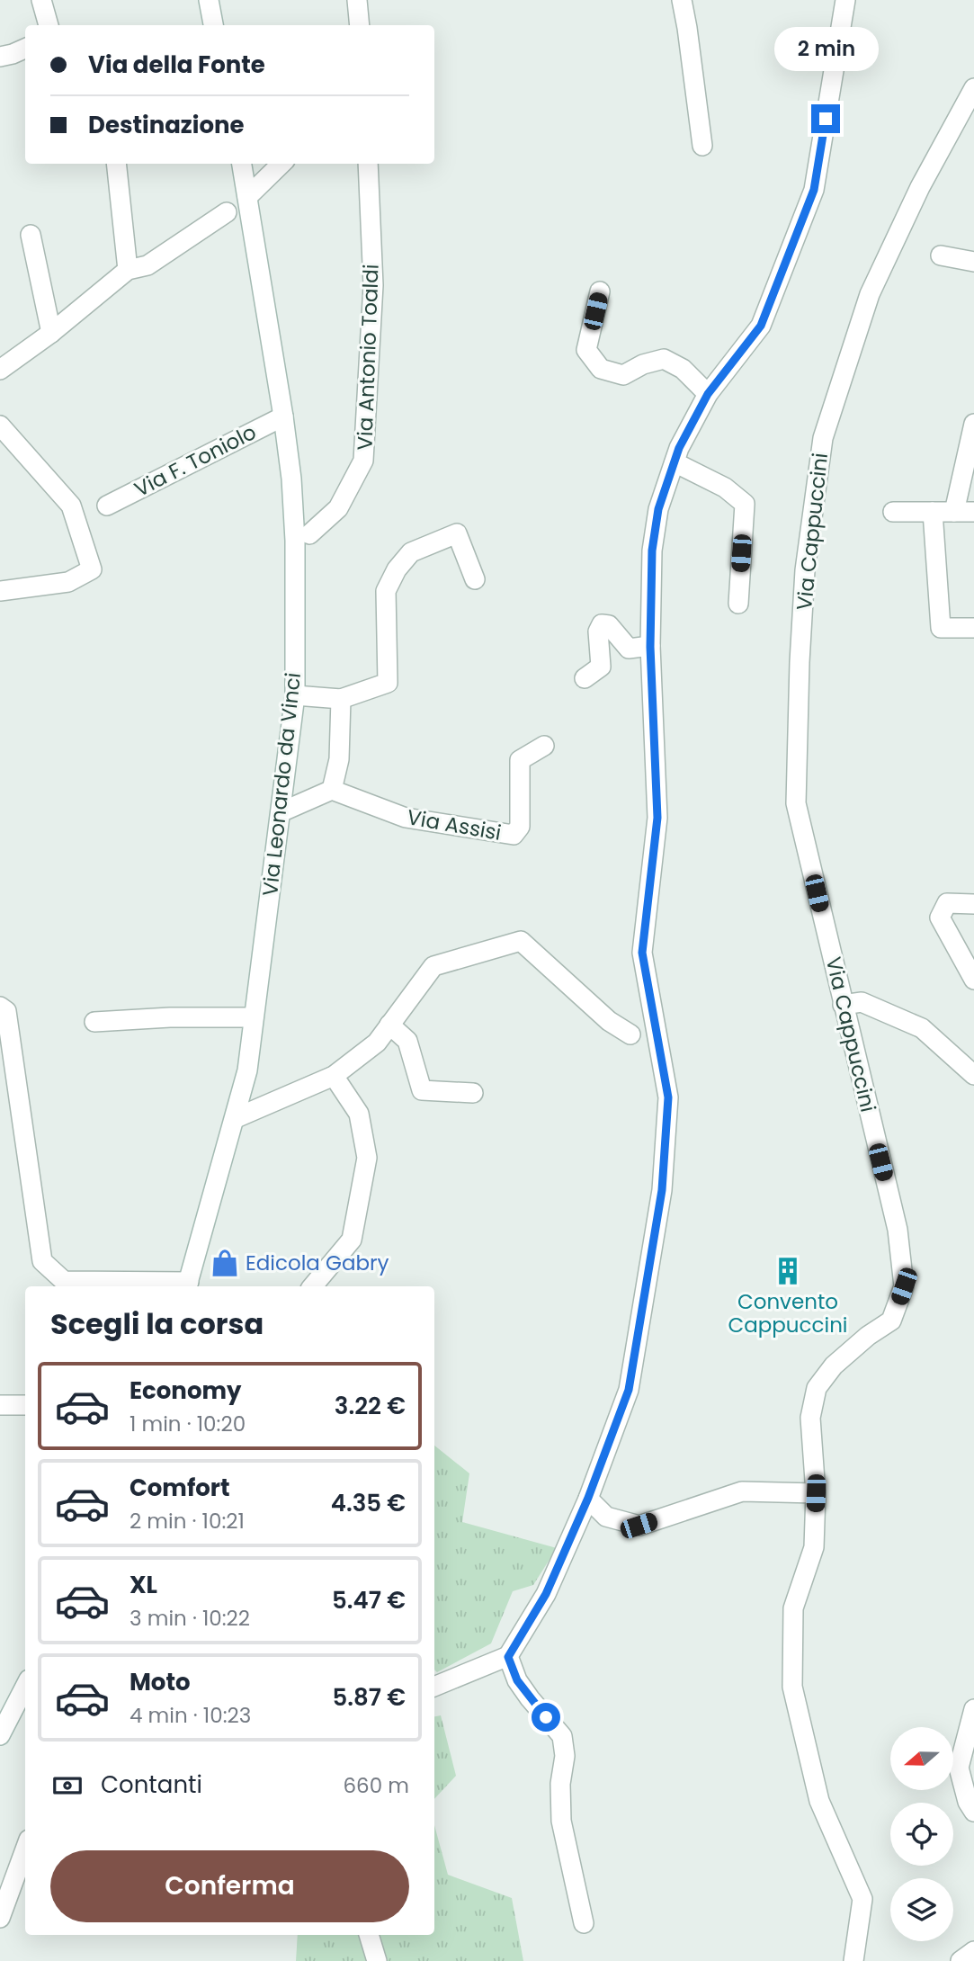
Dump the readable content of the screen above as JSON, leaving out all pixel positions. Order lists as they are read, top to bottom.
{
  "streets": {
    "street": [
      "Via Antonio Toaldi",
      "Via F. Toniolo",
      "Via Cappuccini",
      "Via Leonardo da Vinci",
      "Via Assisi"
    ]
  },
  "crossings": [
    ["Via F. Toniolo", "Via Leonardo da Vinci"]
  ],
  "places": {
    "shop": ["Edicola Gabry"],
    "building": ["Convento Cappuccini"]
  },
  "north": "left",
  "page": {
    "banner": ["Via della Fonte", "Destinazione"],
    "bubble": "2 min",
    "heading": "Scegli la corsa",
    "list": [
      {
        "name": "Economy",
        "note": "1 min · 10:20",
        "value": "3.22 €"
      },
      {
        "name": "Comfort",
        "note": "2 min · 10:21",
        "value": "4.35 €"
      },
      {
        "name": "XL",
        "note": "3 min · 10:22",
        "value": "5.47 €"
      },
      {
        "name": "Moto",
        "note": "4 min · 10:23",
        "value": "5.87 €"
      }
    ],
    "pay": ["Contanti", "660 m"],
    "buttons": "Conferma"
  }
}
